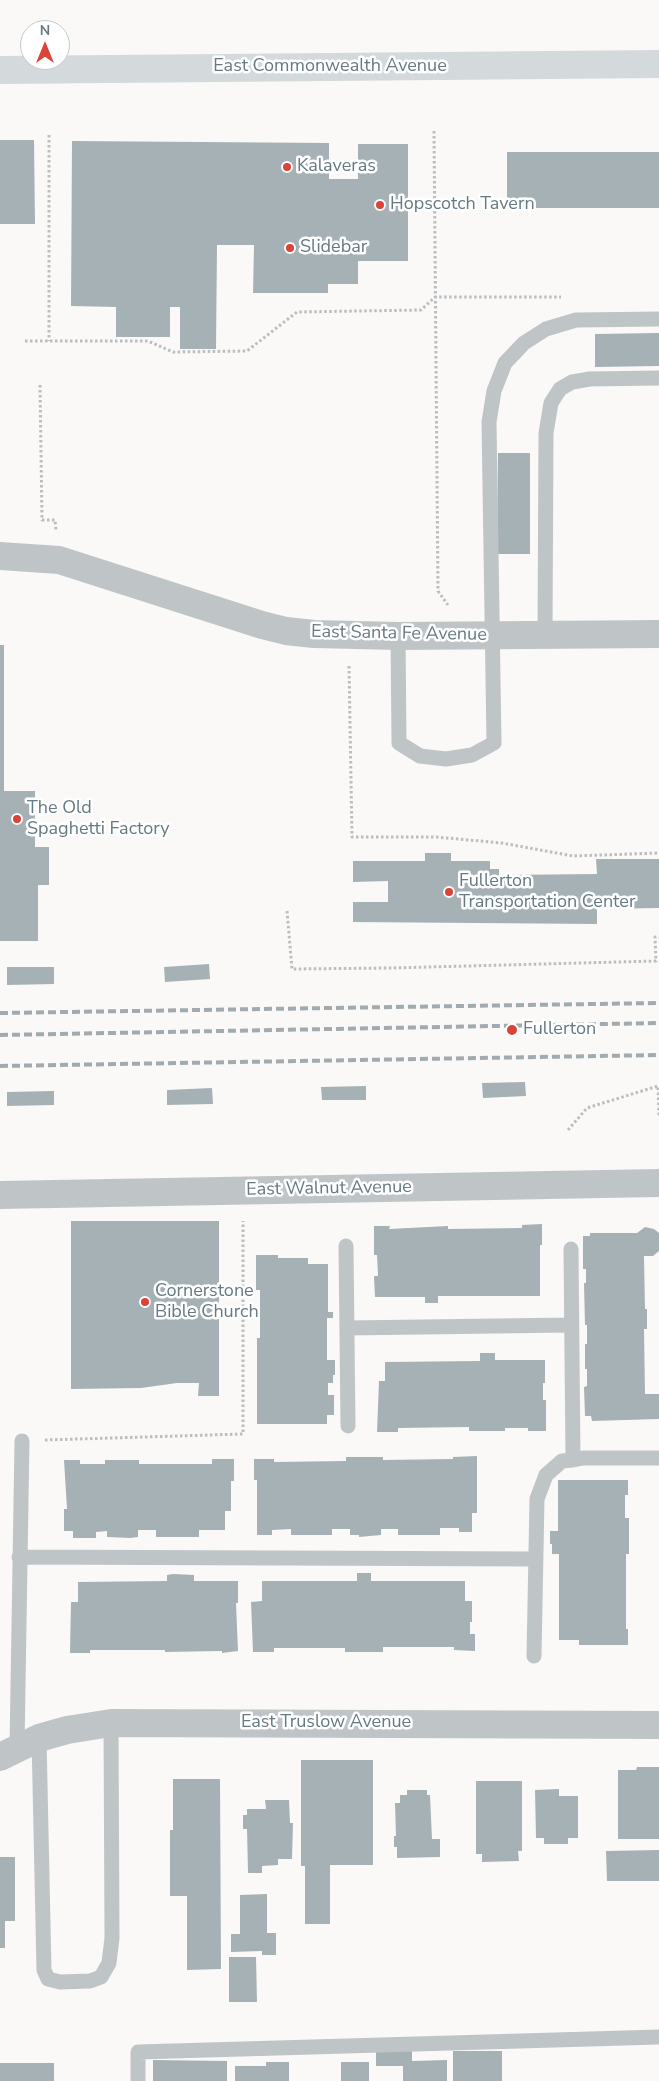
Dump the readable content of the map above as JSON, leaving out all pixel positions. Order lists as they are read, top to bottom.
{
  "streets": {
    "main road": ["East Commonwealth Avenue"],
    "street": ["East Santa Fe Avenue", "East Walnut Avenue", "East Truslow Avenue"]
  },
  "places": [
    "Kalaveras",
    "Hopscotch Tavern",
    "Slidebar",
    "The Old Spaghetti Factory",
    "Fullerton Transportation Center",
    "Fullerton",
    "Cornerstone Bible Church"
  ],
  "north": "top"
}
